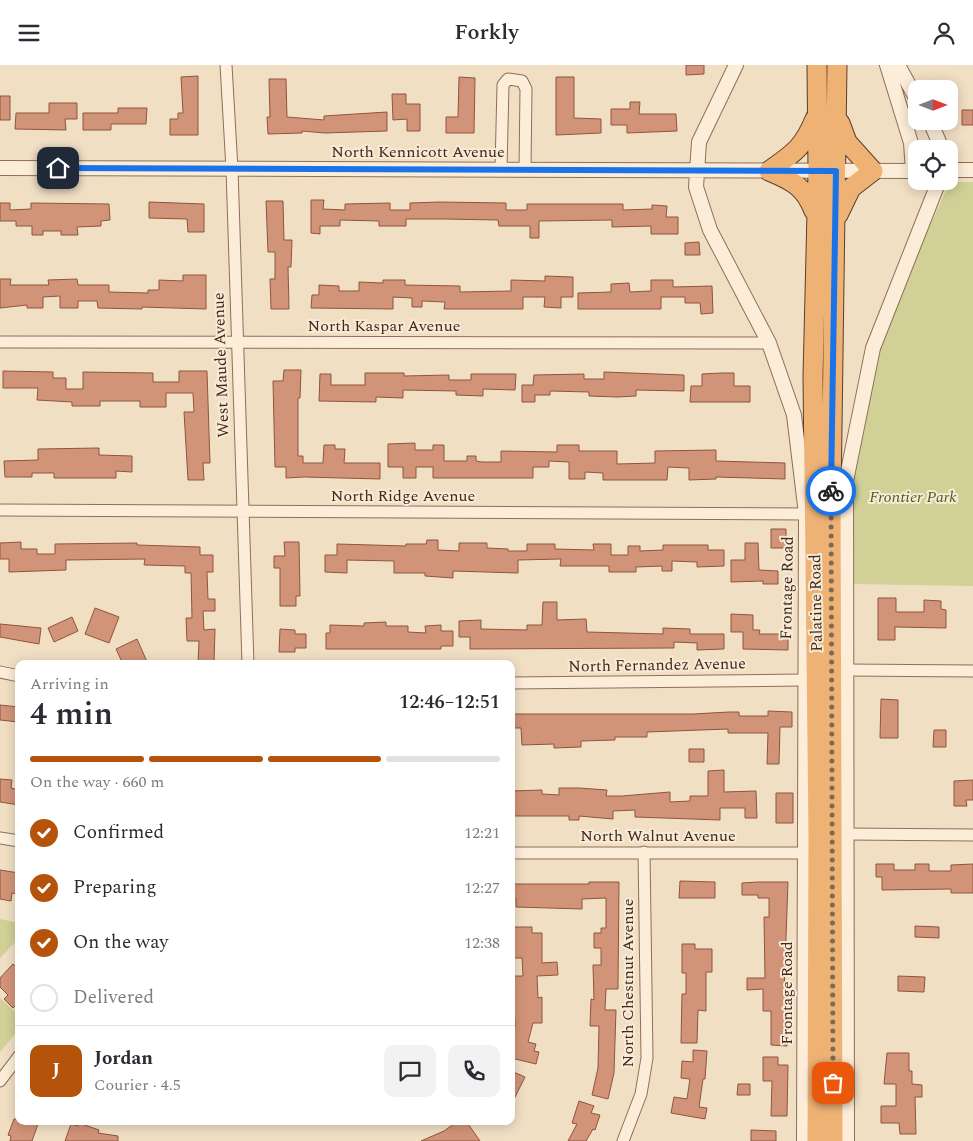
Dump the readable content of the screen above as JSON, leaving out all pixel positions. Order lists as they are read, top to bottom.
{
  "streets": {
    "highway": ["Palatine Road"],
    "street": [
      "North Kennicott Avenue",
      "North Kaspar Avenue",
      "West Maude Avenue",
      "North Ridge Avenue",
      "Frontage Road",
      "North Fernandez Avenue",
      "North Walnut Avenue",
      "North Chestnut Avenue"
    ]
  },
  "crossings": [
    ["North Kennicott Avenue", "West Maude Avenue"],
    ["North Kennicott Avenue", "Frontage Road"],
    ["North Kennicott Avenue", "Palatine Road"],
    ["North Kaspar Avenue", "West Maude Avenue"],
    ["North Kaspar Avenue", "Frontage Road"],
    ["West Maude Avenue", "North Ridge Avenue"],
    ["North Ridge Avenue", "Frontage Road"],
    ["Frontage Road", "North Fernandez Avenue"],
    ["Frontage Road", "North Walnut Avenue"],
    ["North Walnut Avenue", "North Chestnut Avenue"]
  ],
  "parks": ["Frontier Park"],
  "north": "right",
  "page": {
    "header": "Forkly",
    "heading": ["4 min", "Arriving in", "12:46–12:51"],
    "panel": ["Jordan", "Courier · 4.5"],
    "bar": "On the way · 660 m",
    "list": [
      ["Confirmed", "12:21"],
      ["Preparing", "12:27"],
      ["On the way", "12:38"],
      "Delivered"
    ],
    "round": "J"
  }
}
